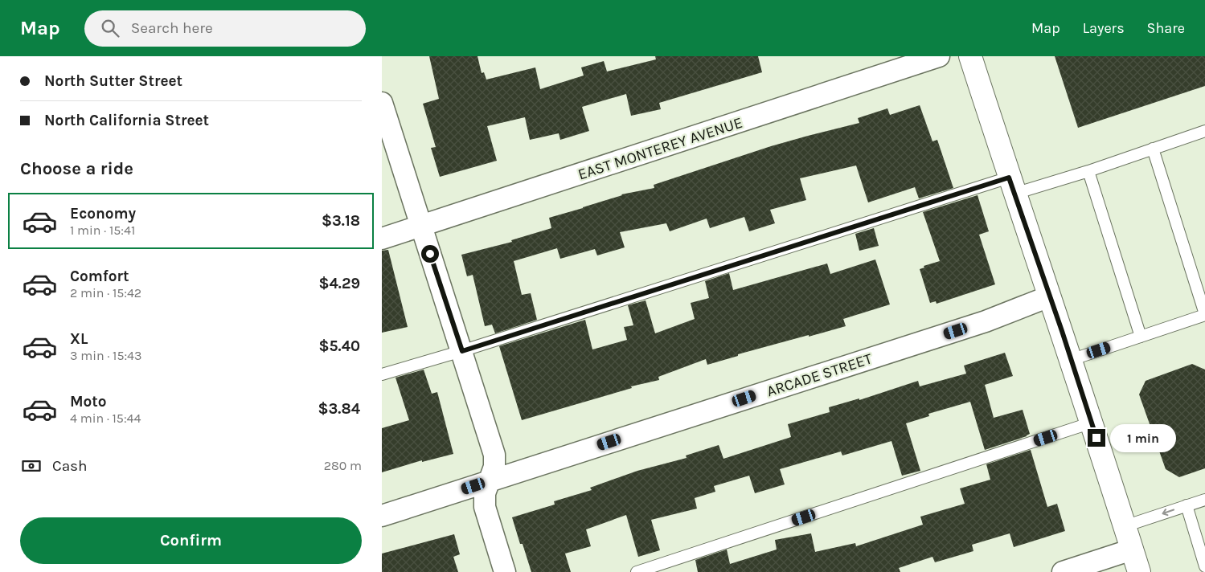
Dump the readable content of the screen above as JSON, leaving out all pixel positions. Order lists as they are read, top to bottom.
{
  "streets": {
    "street": ["EAST MONTEREY AVENUE", "ARCADE STREET"]
  },
  "page": {
    "header": "Map",
    "search": "Search here",
    "nav": ["Map", "Layers", "Share"],
    "banner": ["North Sutter Street", "North California Street"],
    "heading": "Choose a ride",
    "list": [
      {
        "name": "Economy",
        "note": "1 min · 15:41",
        "value": "$3.18"
      },
      {
        "name": "Comfort",
        "note": "2 min · 15:42",
        "value": "$4.29"
      },
      {
        "name": "XL",
        "note": "3 min · 15:43",
        "value": "$5.40"
      },
      {
        "name": "Moto",
        "note": "4 min · 15:44",
        "value": "$3.84"
      }
    ],
    "bubble": "1 min",
    "pay": ["Cash", "280 m"],
    "buttons": "Confirm"
  }
}
